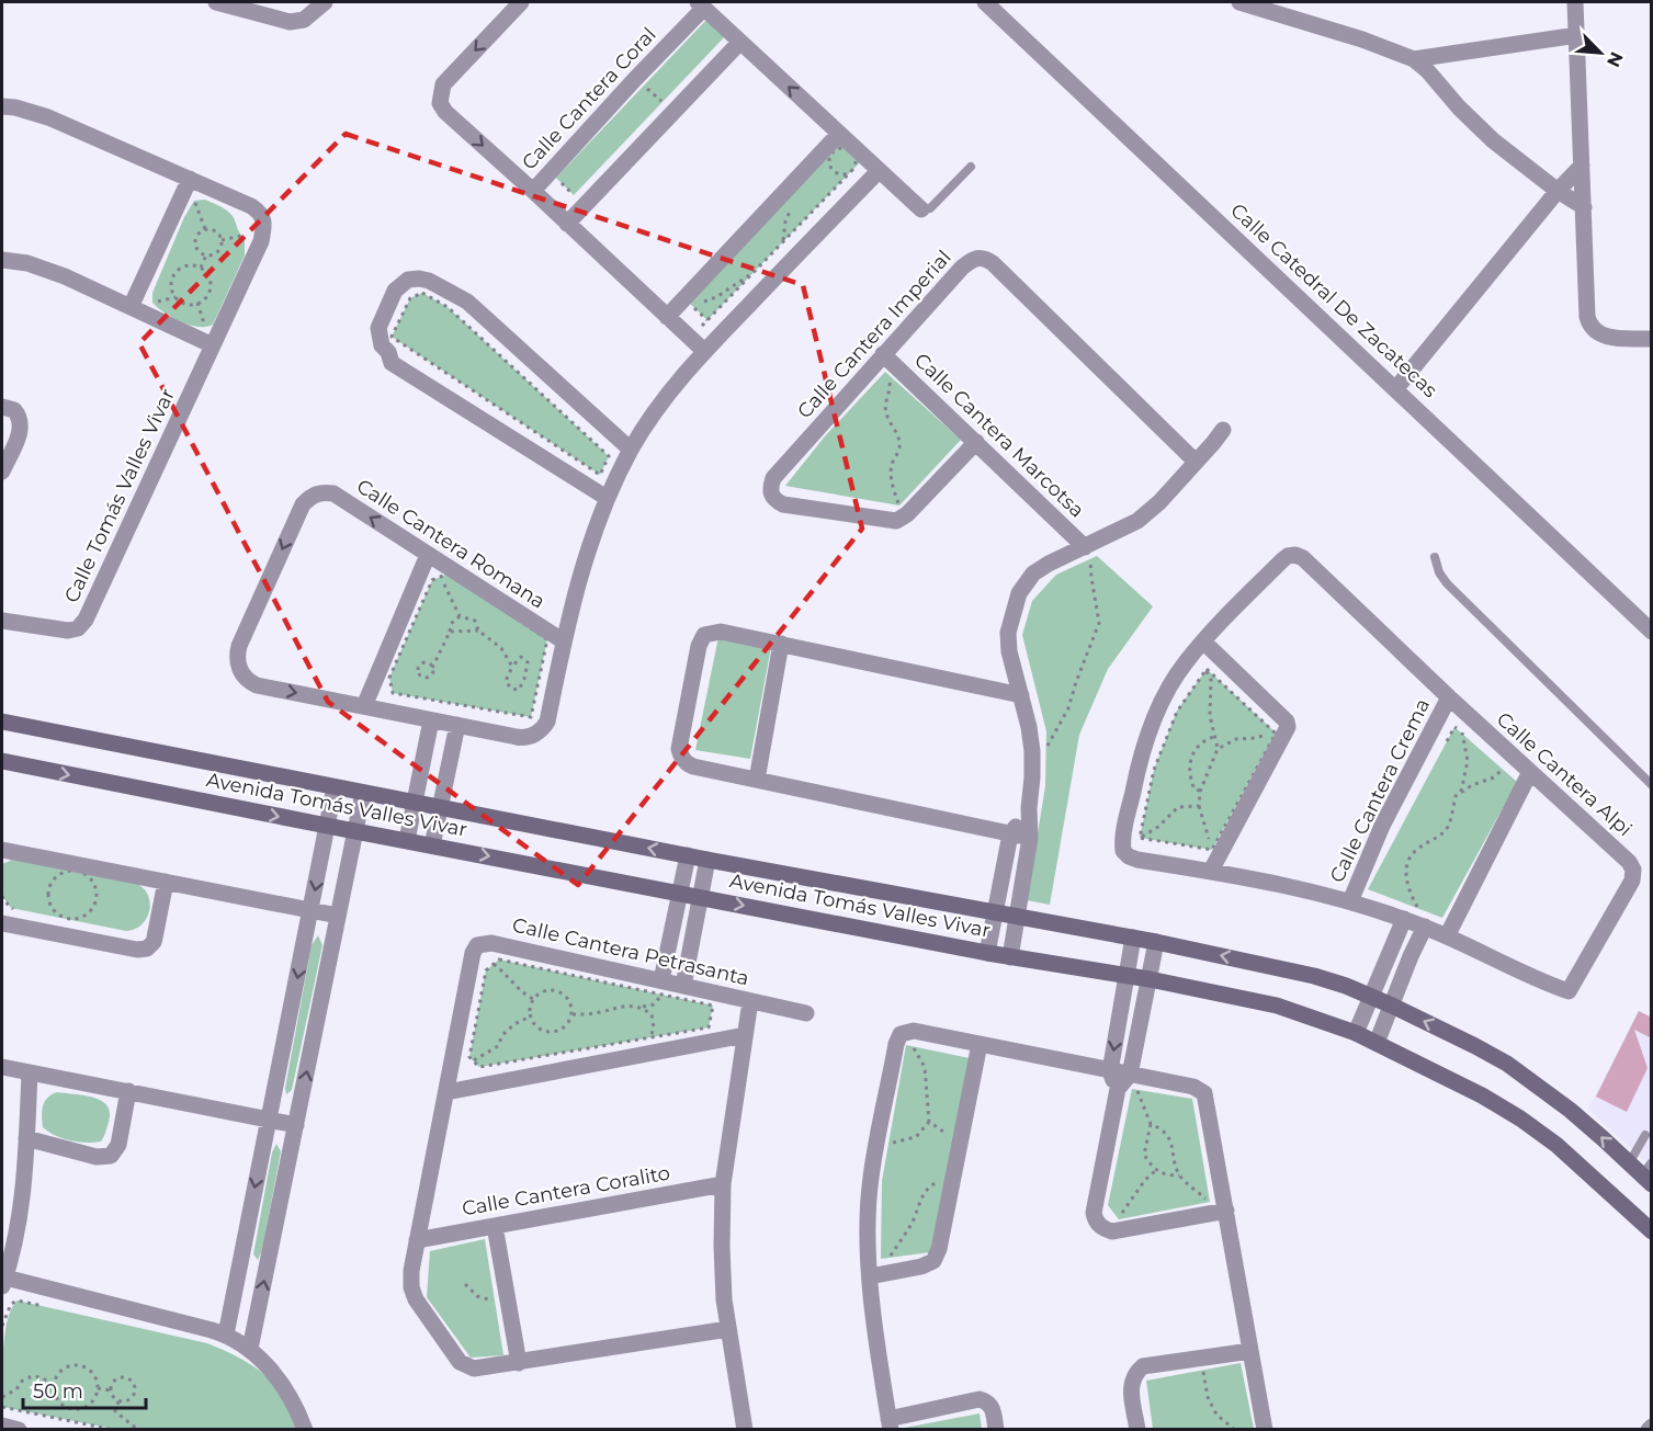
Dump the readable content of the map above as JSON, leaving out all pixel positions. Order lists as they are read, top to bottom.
{
  "streets": {
    "main road": ["Avenida Tomás Valles Vivar"],
    "street": [
      "Calle Cantera Coral",
      "Calle Catedral De Zacatecas",
      "Calle Cantera Imperial",
      "Calle Cantera Marcotsa",
      "Calle Tomás Valles Vivar",
      "Calle Cantera Romana",
      "Calle Cantera Alpi",
      "Calle Cantera Crema",
      "Calle Cantera Petrasanta",
      "Calle Cantera Coralito"
    ]
  },
  "crossings": [
    ["Calle Cantera Imperial", "Calle Cantera Marcotsa"],
    ["Calle Cantera Alpi", "Calle Cantera Crema"],
    ["Calle Cantera Petrasanta", "Calle Cantera Coralito"]
  ],
  "scale_bar": "50 m",
  "north": "bottom right"
}
